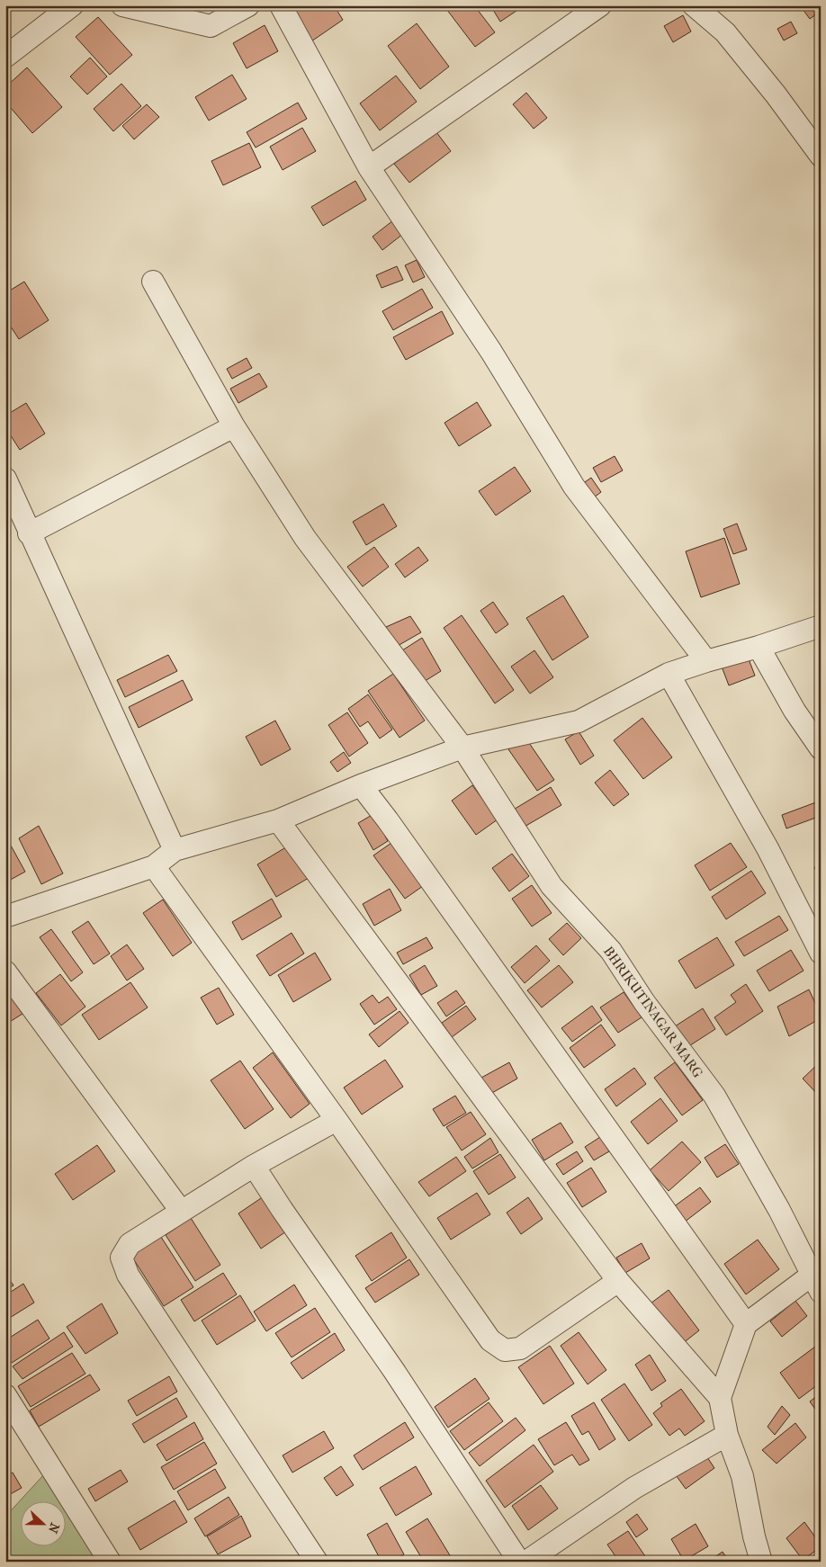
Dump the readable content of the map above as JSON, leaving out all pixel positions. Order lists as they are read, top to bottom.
{
  "streets": {
    "street": ["BHRIKUTINAGAR MARG"]
  },
  "north": "right"
}
